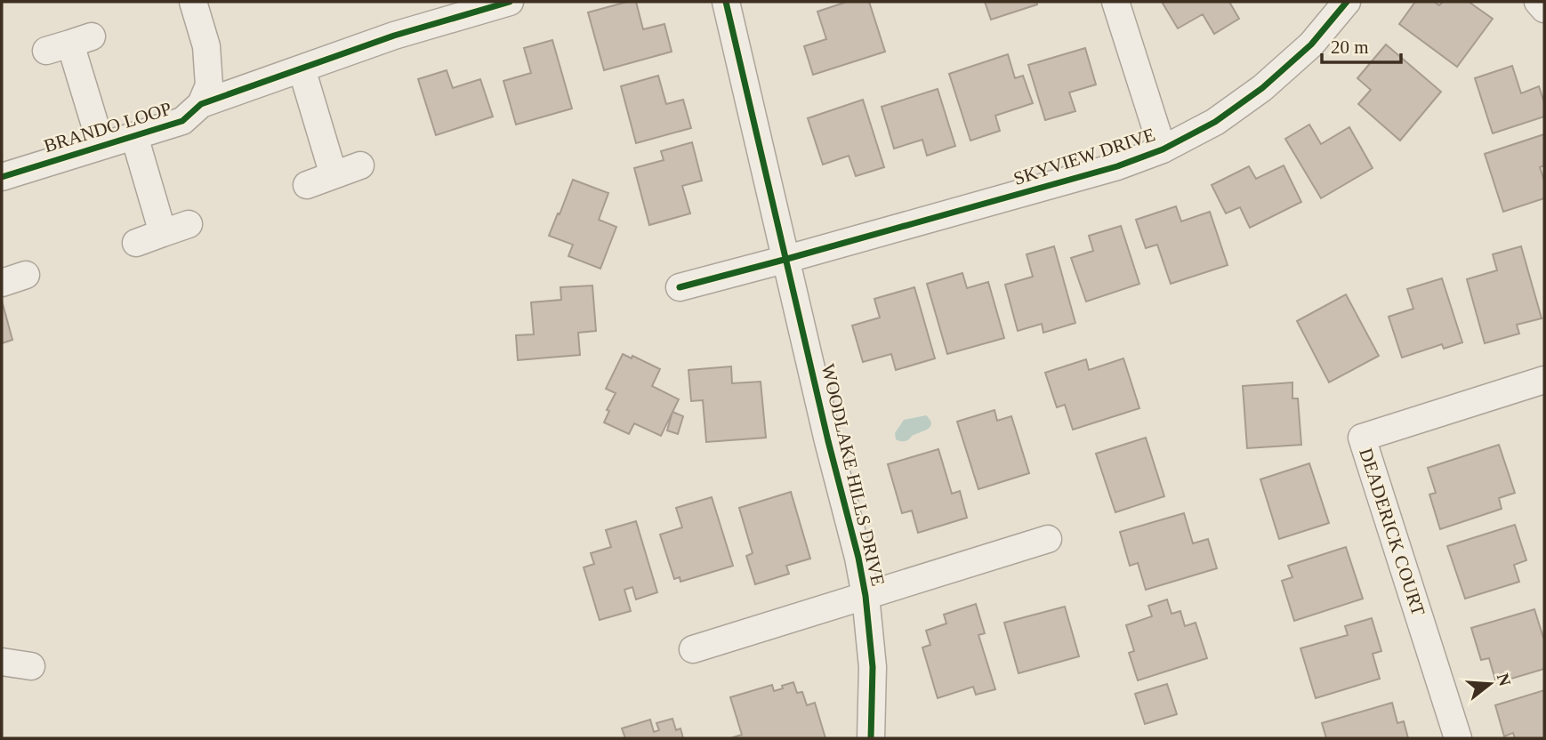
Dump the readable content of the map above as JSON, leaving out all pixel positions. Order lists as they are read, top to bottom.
{
  "streets": {
    "street": [
      "BRANDO LOOP",
      "SKYVIEW DRIVE",
      "WOODLAKE HILLS DRIVE",
      "DEADERICK COURT"
    ]
  },
  "crossings": [
    ["SKYVIEW DRIVE", "WOODLAKE HILLS DRIVE"]
  ],
  "scale_bar": "20 m",
  "north": "right"
}
